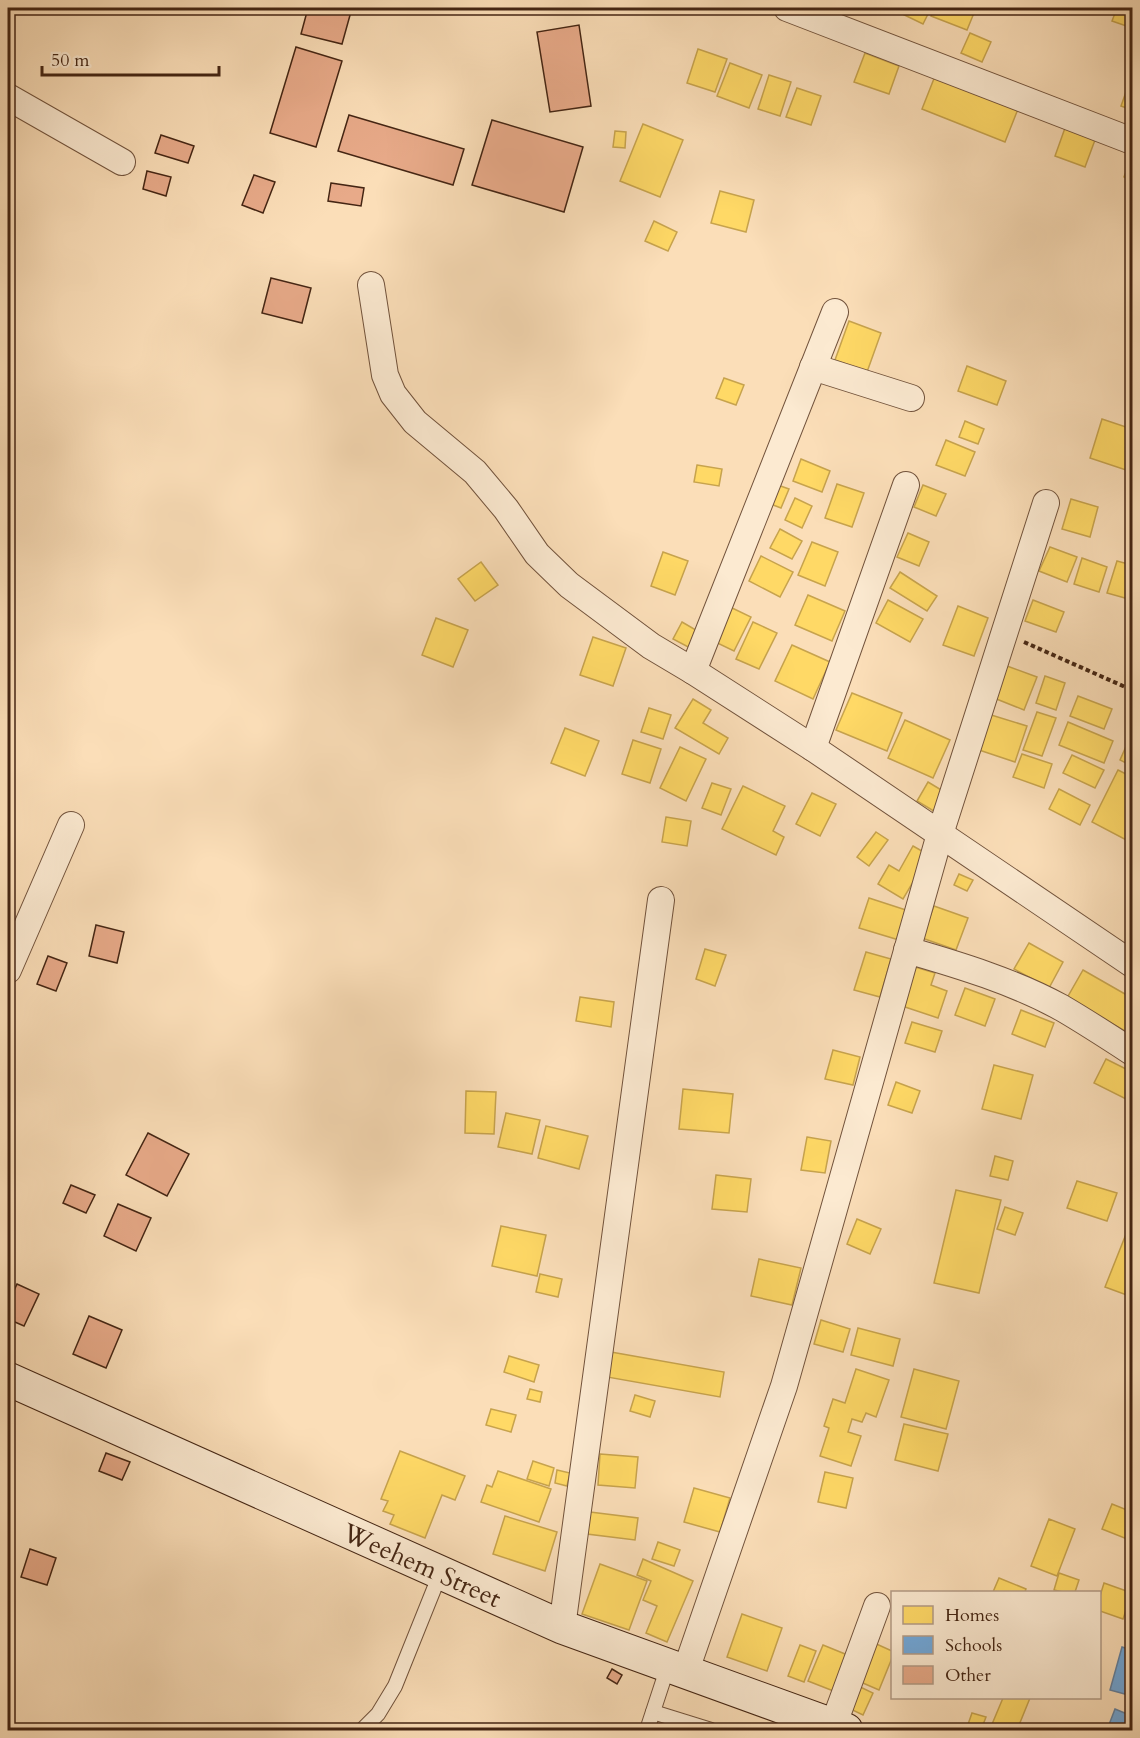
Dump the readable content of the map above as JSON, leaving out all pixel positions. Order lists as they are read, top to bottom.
{
  "streets": {
    "street": ["Weehem Street"]
  },
  "legend": ["Homes", "Schools", "Other"],
  "scale_bar": "50 m"
}
